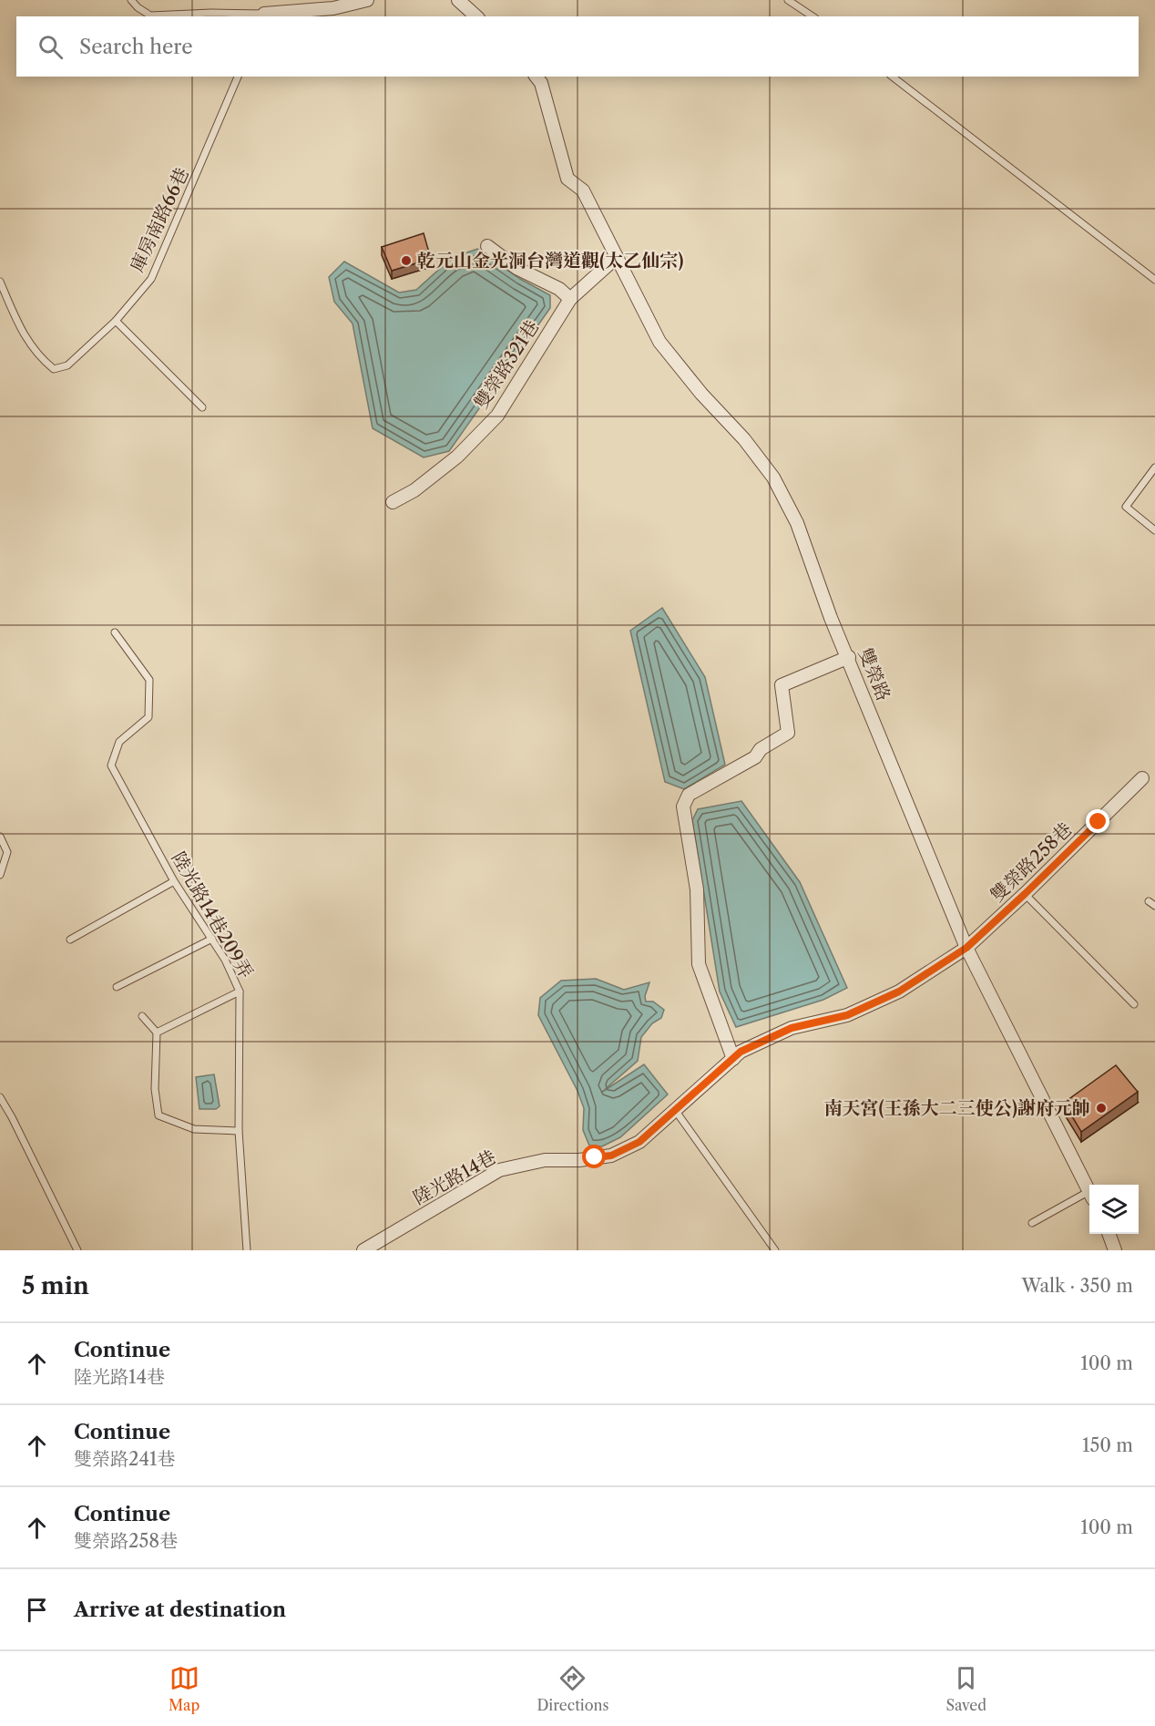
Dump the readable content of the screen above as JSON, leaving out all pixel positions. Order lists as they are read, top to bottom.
{
  "streets": {
    "street": [
      "雙榮路321巷",
      "雙榮路",
      "雙榮路258巷",
      "陸光路14巷"
    ],
    "lane": ["庫房南路66巷", "陸光路14巷209弄"]
  },
  "crossings": [
    ["雙榮路321巷", "雙榮路"],
    ["雙榮路", "雙榮路258巷"],
    ["雙榮路258巷", "陸光路14巷"]
  ],
  "places": ["乾元山金光洞台灣道觀(太乙仙宗)", "南天宮(王孫大二三使公)謝府元帥"],
  "page": {
    "search": "Search here",
    "heading": ["5 min", "Walk · 350 m"],
    "list": [
      ["Continue", "陸光路14巷", "100 m"],
      ["Continue", "雙榮路241巷", "150 m"],
      ["Continue", "雙榮路258巷", "100 m"],
      "Arrive at destination"
    ],
    "nav": ["Map", "Directions", "Saved"]
  }
}
